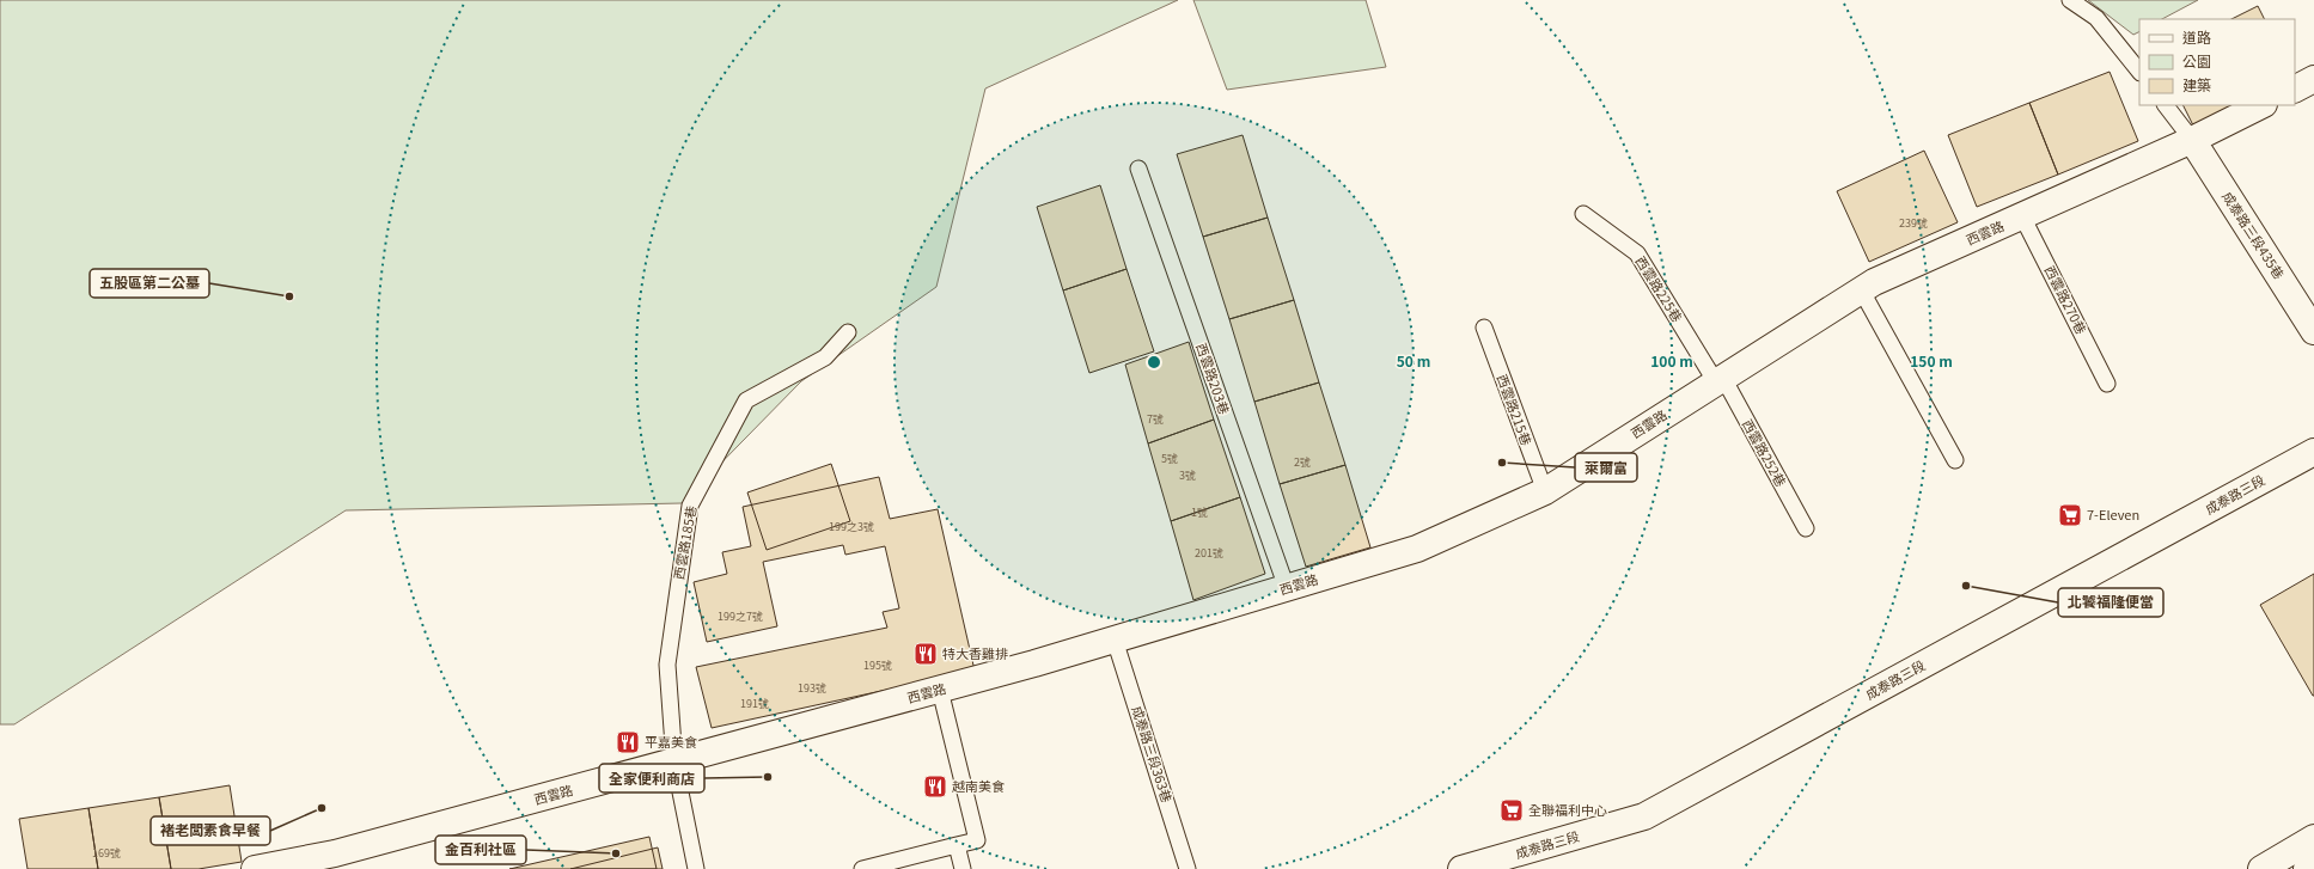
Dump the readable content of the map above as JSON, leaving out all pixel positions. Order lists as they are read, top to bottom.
{
  "streets": {
    "main road": ["西雲路", "成泰路三段435巷", "成泰路三段"],
    "lane": [
      "西雲路225巷",
      "西雲路270巷",
      "西雲路203巷",
      "西雲路215巷",
      "西雲路252巷",
      "西雲路185巷",
      "成泰路三段363巷"
    ]
  },
  "crossings": [
    ["西雲路", "成泰路三段435巷"],
    ["西雲路", "西雲路225巷"],
    ["西雲路", "西雲路270巷"],
    ["西雲路", "西雲路203巷"],
    ["西雲路", "西雲路215巷"],
    ["西雲路", "西雲路252巷"],
    ["西雲路", "西雲路185巷"],
    ["西雲路", "成泰路三段363巷"],
    ["西雲路225巷", "西雲路252巷"]
  ],
  "places": {
    "other": [
      "五股區第二公墓",
      "萊爾富",
      "北饕福隆便當",
      "全家便利商店",
      "褚老闆素食早餐",
      "金百利社區"
    ],
    "supermarket": ["7-Eleven", "全聯福利中心"],
    "restaurant": ["特大香雞排", "平嘉美食", "越南美食"]
  },
  "house_numbers": [
    "239號",
    "7號",
    "5號",
    "2號",
    "3號",
    "1號",
    "199之3號",
    "201號",
    "199之7號",
    "195號",
    "193號",
    "191號",
    "169號"
  ],
  "legend": ["道路", "公園", "建築"],
  "rings": ["50 m", "100 m", "150 m"]
}
